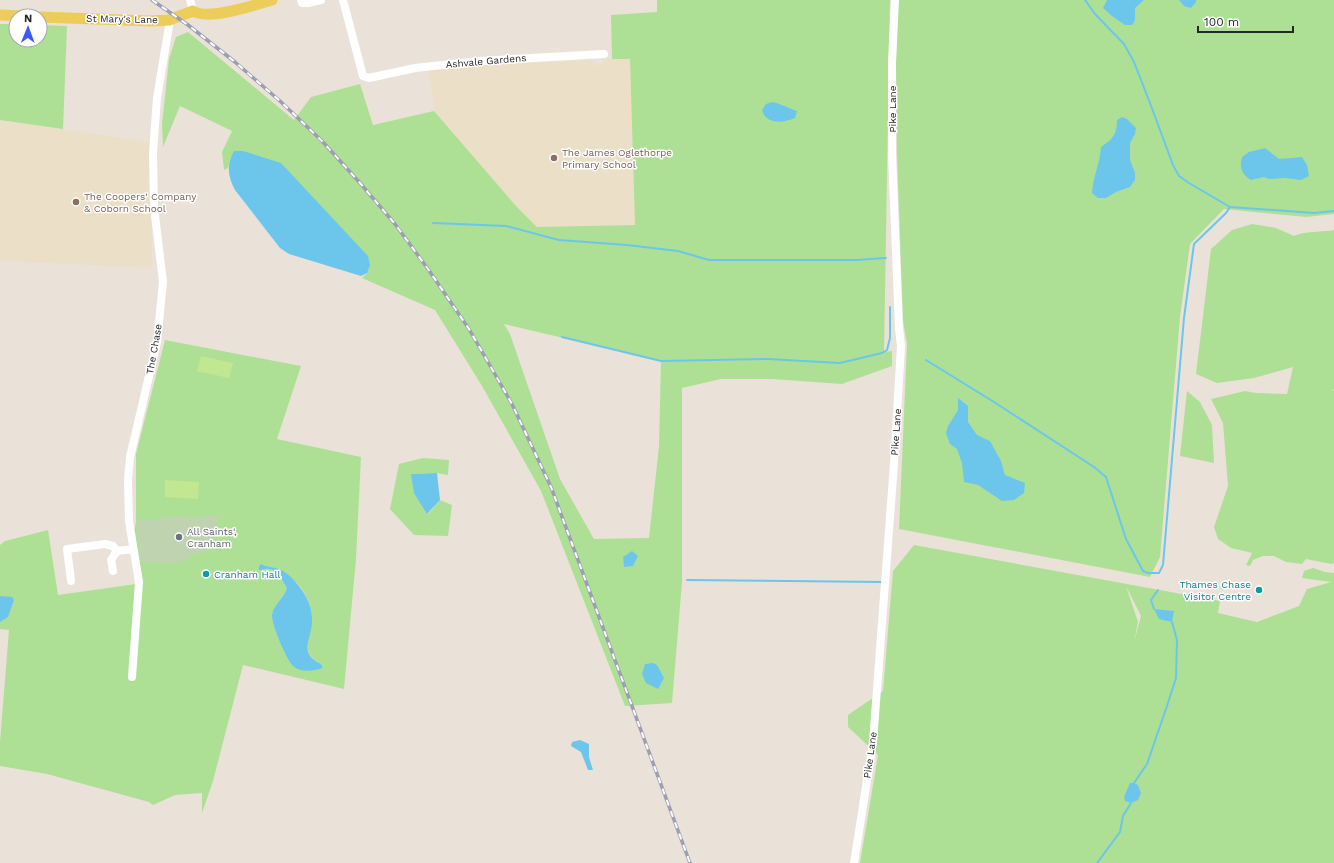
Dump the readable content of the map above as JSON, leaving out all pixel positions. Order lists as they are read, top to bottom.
{
  "streets": {
    "main road": ["St Mary's Lane"],
    "street": ["Ashvale Gardens", "Pike Lane", "The Chase"]
  },
  "crossings": [
    ["St Mary's Lane", "The Chase"]
  ],
  "places": [
    "The James Oglethorpe Primary School",
    "The Coopers' Company & Coborn School",
    "All Saints', Cranham",
    "Cranham Hall",
    "Thames Chase Visitor Centre"
  ],
  "scale_bar": "100 m",
  "north": "top"
}
